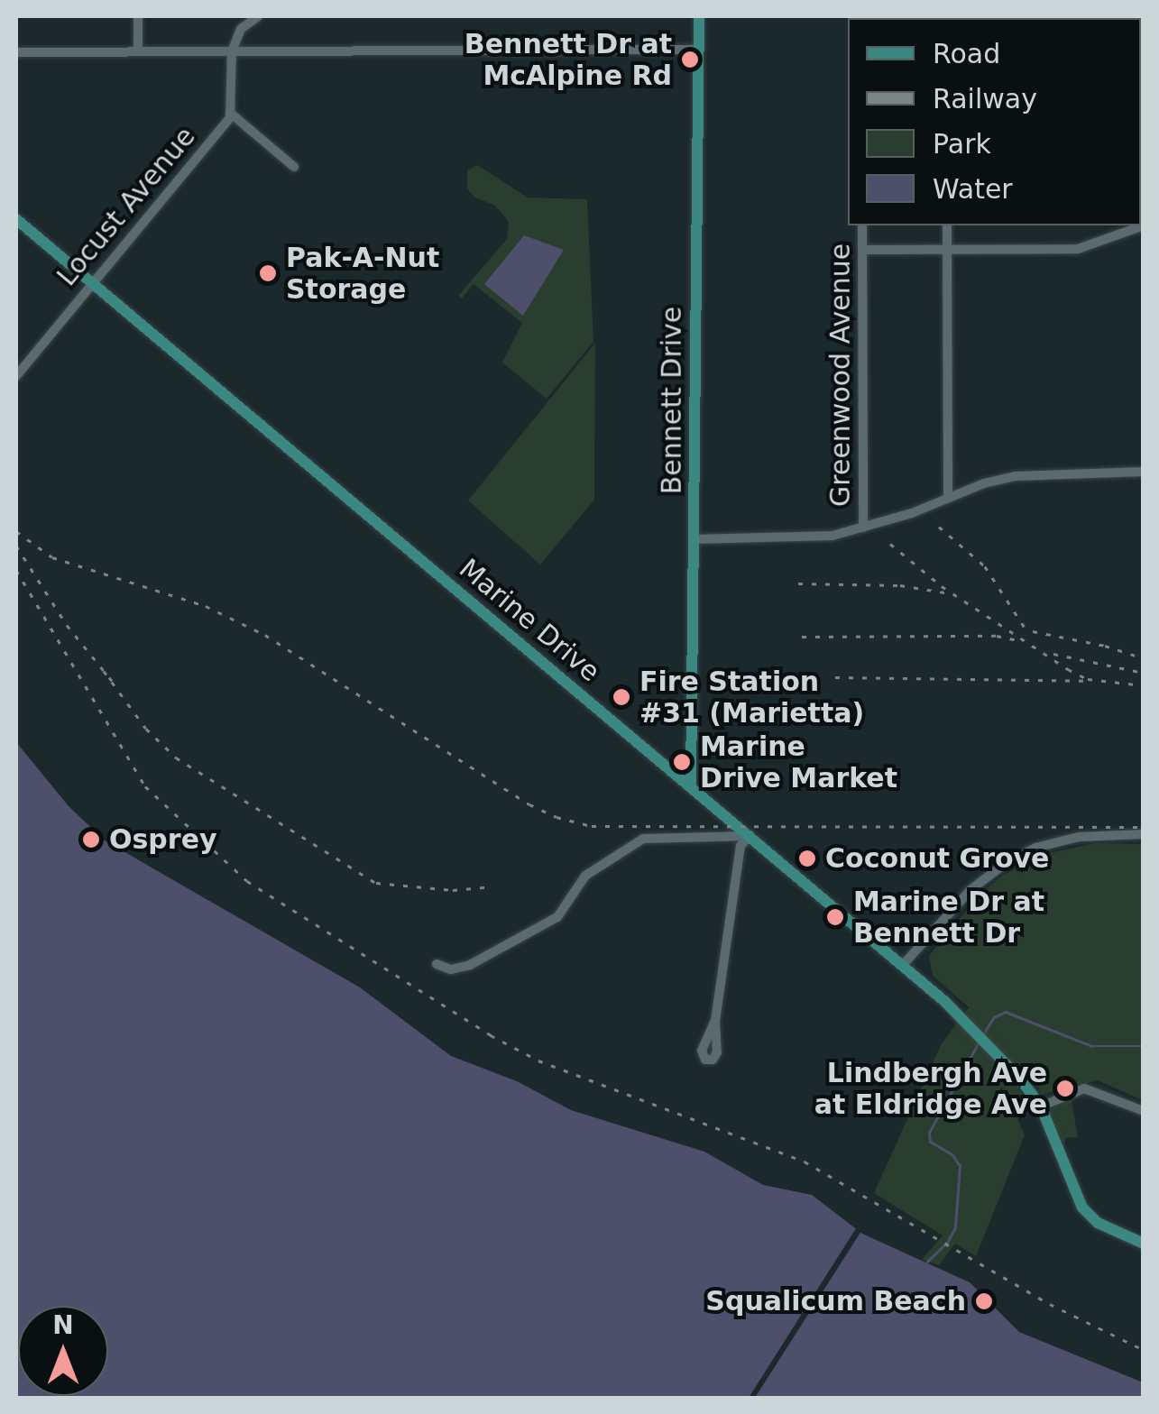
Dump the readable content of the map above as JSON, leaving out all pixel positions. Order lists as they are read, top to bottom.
{
  "streets": {
    "main road": ["Bennett Drive", "Marine Drive"],
    "street": ["Locust Avenue", "Greenwood Avenue"]
  },
  "crossings": [
    ["Locust Avenue", "Marine Drive"],
    ["Bennett Drive", "Marine Drive"]
  ],
  "places": [
    "Bennett Dr at McAlpine Rd",
    "Pak-A-Nut Storage",
    "Fire Station #31 (Marietta)",
    "Marine Drive Market",
    "Osprey",
    "Coconut Grove",
    "Marine Dr at Bennett Dr",
    "Lindbergh Ave at Eldridge Ave",
    "Squalicum Beach"
  ],
  "legend": [
    "Road",
    "Railway",
    "Park",
    "Water"
  ],
  "north": "top"
}
